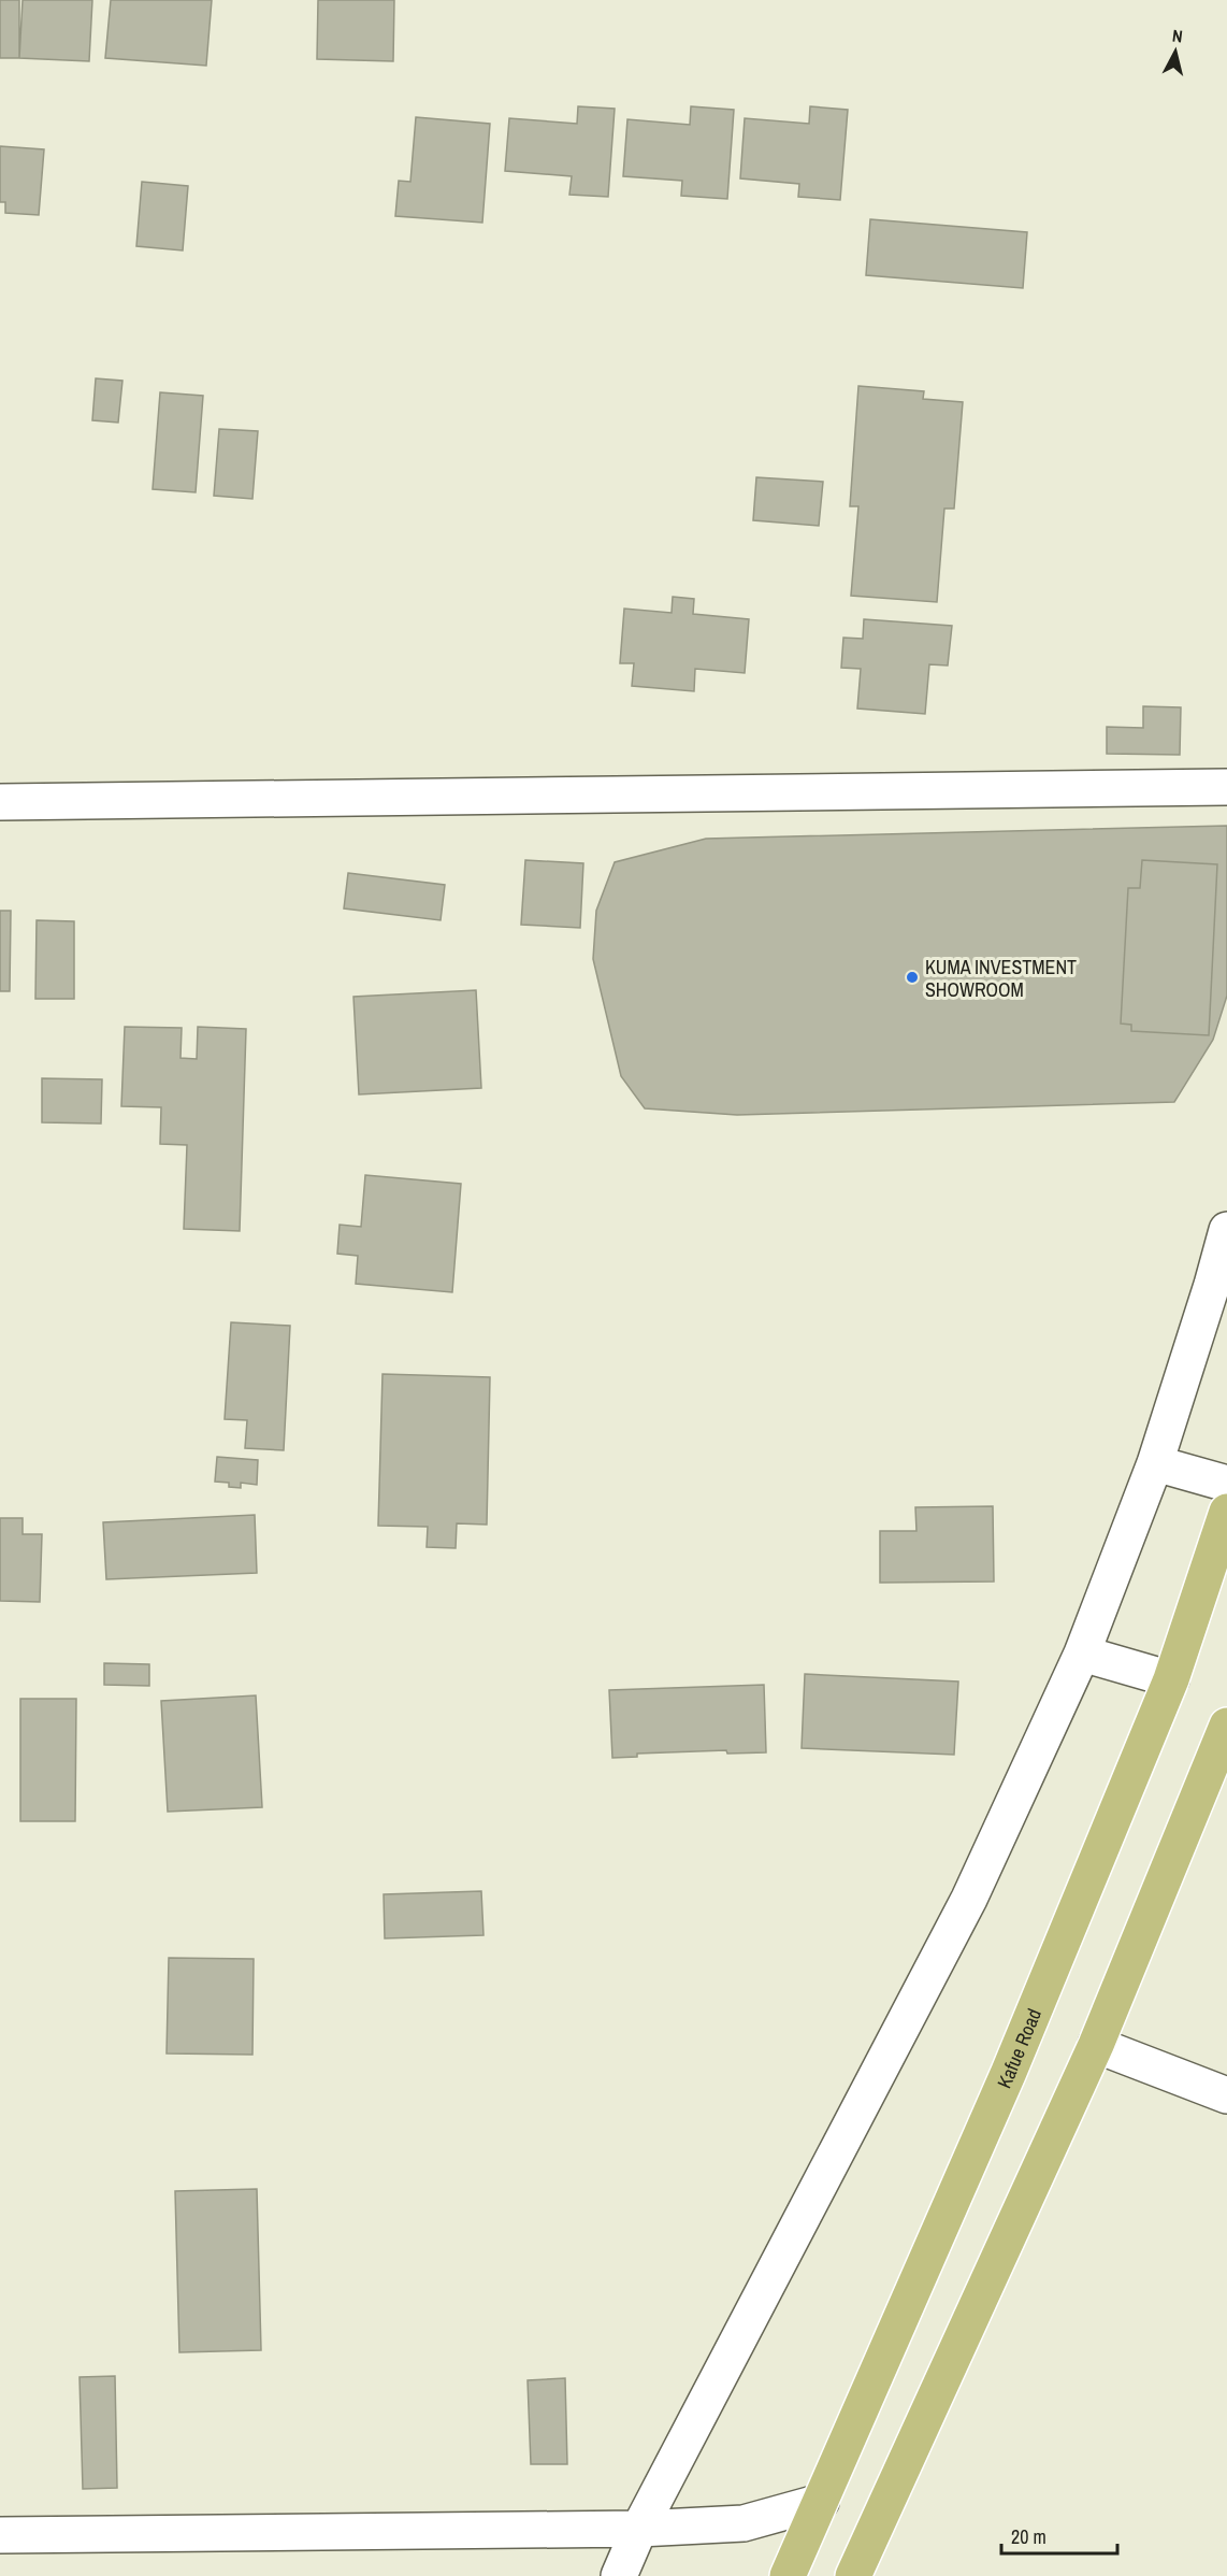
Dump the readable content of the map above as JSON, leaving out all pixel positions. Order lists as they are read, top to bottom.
{
  "streets": {
    "main road": ["Kafue Road"]
  },
  "places": ["KUMA INVESTMENT SHOWROOM"],
  "scale_bar": "20 m",
  "north": "top"
}
